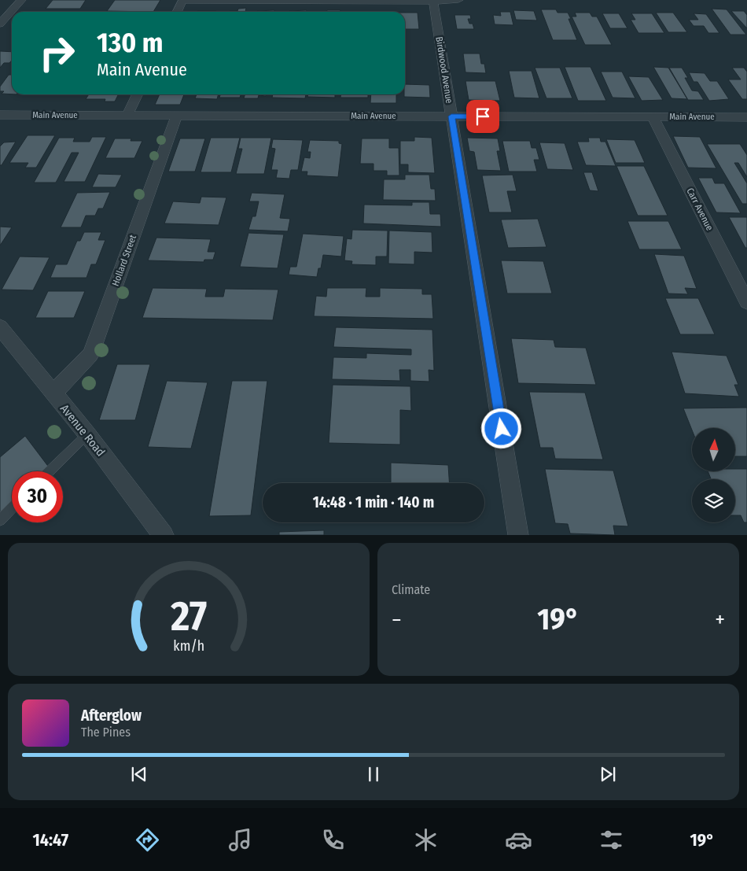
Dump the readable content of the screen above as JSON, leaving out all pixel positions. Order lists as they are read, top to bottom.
{
  "streets": {
    "street": [
      "Birdwood Avenue",
      "Main Avenue",
      "Carr Avenue",
      "Hollard Street",
      "Avenue Road"
    ]
  },
  "crossings": [
    ["Birdwood Avenue", "Main Avenue"],
    ["Main Avenue", "Carr Avenue"],
    ["Main Avenue", "Hollard Street"],
    ["Hollard Street", "Avenue Road"]
  ],
  "north": "top",
  "page": {
    "turn": ["130 m", "Main Avenue"],
    "limit": "30",
    "trip": "14:48 · 1 min · 140 m",
    "tile": "Climate",
    "heat": ["−", "19°", "+"],
    "song": ["Afterglow", "The Pines"],
    "tabs": ["14:47", "19°"],
    "gauge": ["27", "km/h"]
  }
}
